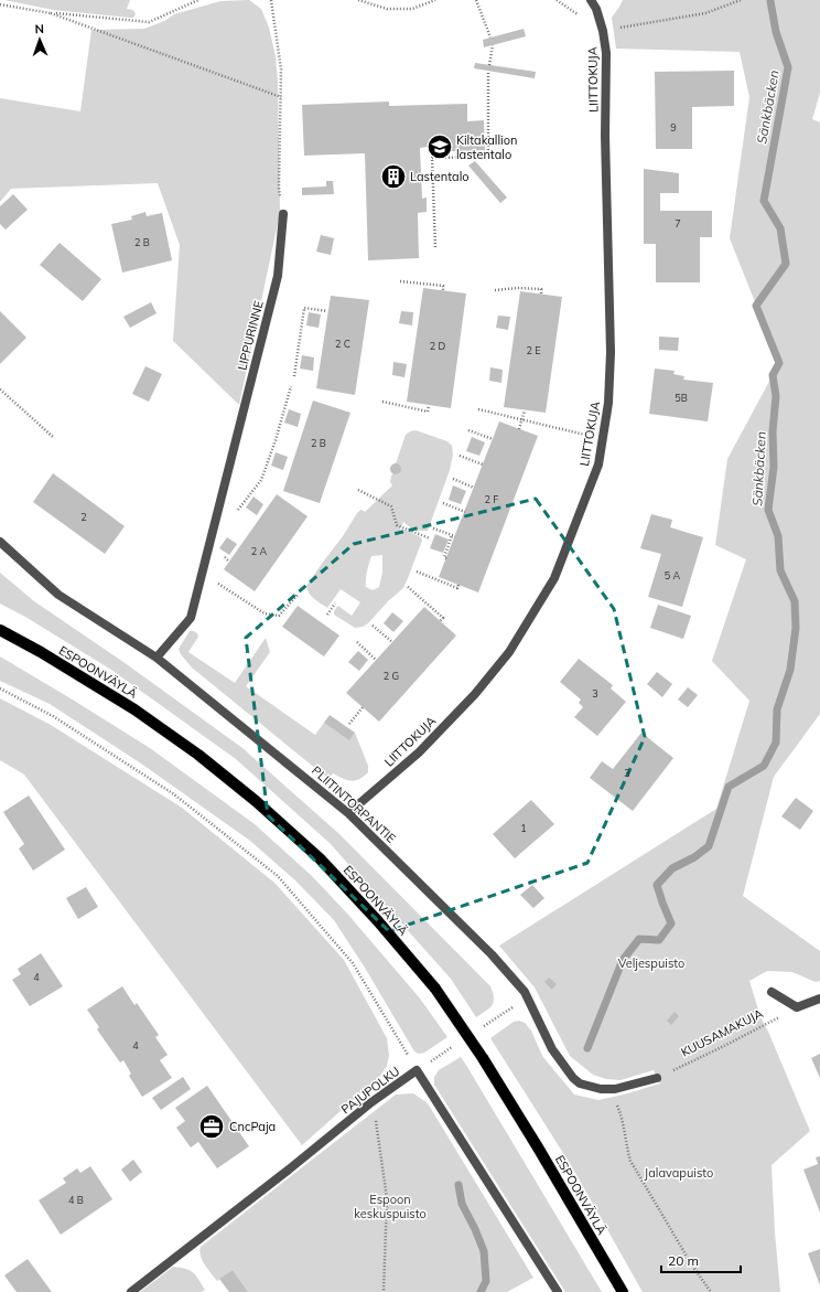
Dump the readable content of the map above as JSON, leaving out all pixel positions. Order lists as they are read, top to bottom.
{
  "streets": {
    "main road": ["ESPOONVÄYLÄ"],
    "street": [
      "LIITTOKUJA",
      "LIPPURINNE",
      "PLIITINTORPANTIE",
      "PAJUPOLKU"
    ],
    "path": ["KUUSAMAKUJA"]
  },
  "crossings": [
    ["LIITTOKUJA", "PLIITINTORPANTIE"],
    ["LIPPURINNE", "PLIITINTORPANTIE"],
    ["PLIITINTORPANTIE", "KUUSAMAKUJA"]
  ],
  "water": ["Sänkbäcken"],
  "parks": ["Veljespuisto", "Jalavapuisto", "Espoon keskuspuisto"],
  "places": {
    "school or university": ["Kiltakallion lastentalo"],
    "building": ["Lastentalo"],
    "office": ["CncPaja"]
  },
  "house_numbers": [
    "9",
    "7",
    "2 B",
    "2 C",
    "2 D",
    "2 E",
    "5B",
    "2 B",
    "2 F",
    "2",
    "2 A",
    "5 A",
    "2 G",
    "3",
    "3",
    "1",
    "4",
    "4",
    "4 B"
  ],
  "scale_bar": "20 m",
  "north": "top"
}
